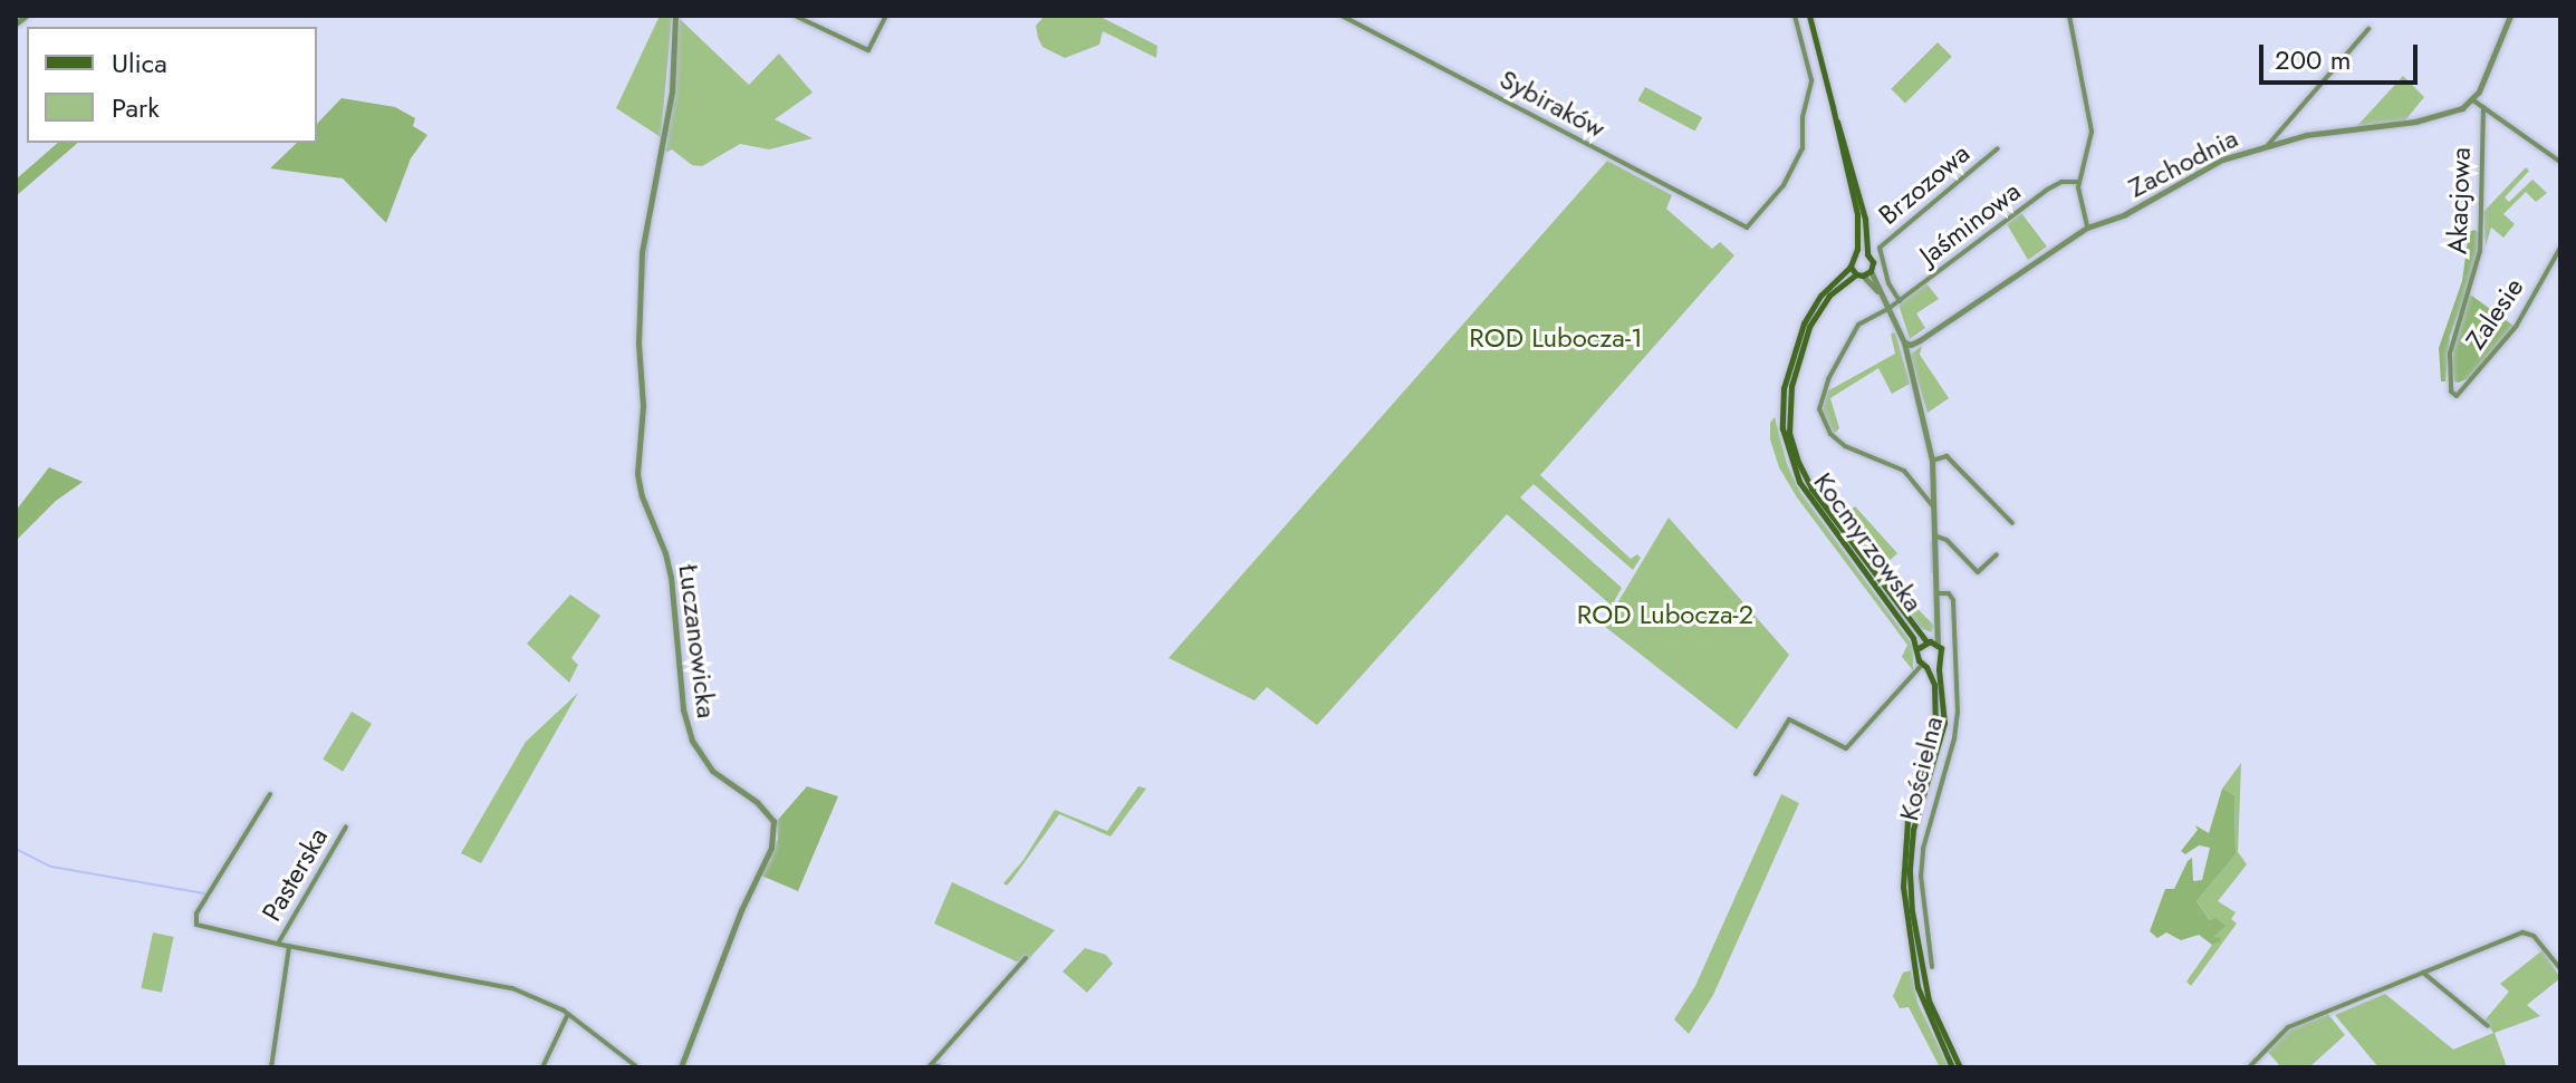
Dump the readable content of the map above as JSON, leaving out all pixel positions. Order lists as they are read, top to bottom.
{
  "streets": {
    "main road": ["Kocmyrzowska"],
    "street": [
      "Sybiraków",
      "Zachodnia",
      "Brzozowa",
      "Akacjowa",
      "Jaśminowa",
      "Zalesie",
      "Łuczanowicka",
      "Kościelna",
      "Pasterska"
    ]
  },
  "crossings": [
    ["Brzozowa", "Jaśminowa"],
    ["Akacjowa", "Zalesie"]
  ],
  "parks": ["ROD Lubocza-1", "ROD Lubocza-2"],
  "legend": ["Ulica", "Park"],
  "scale_bar": "200 m"
}
